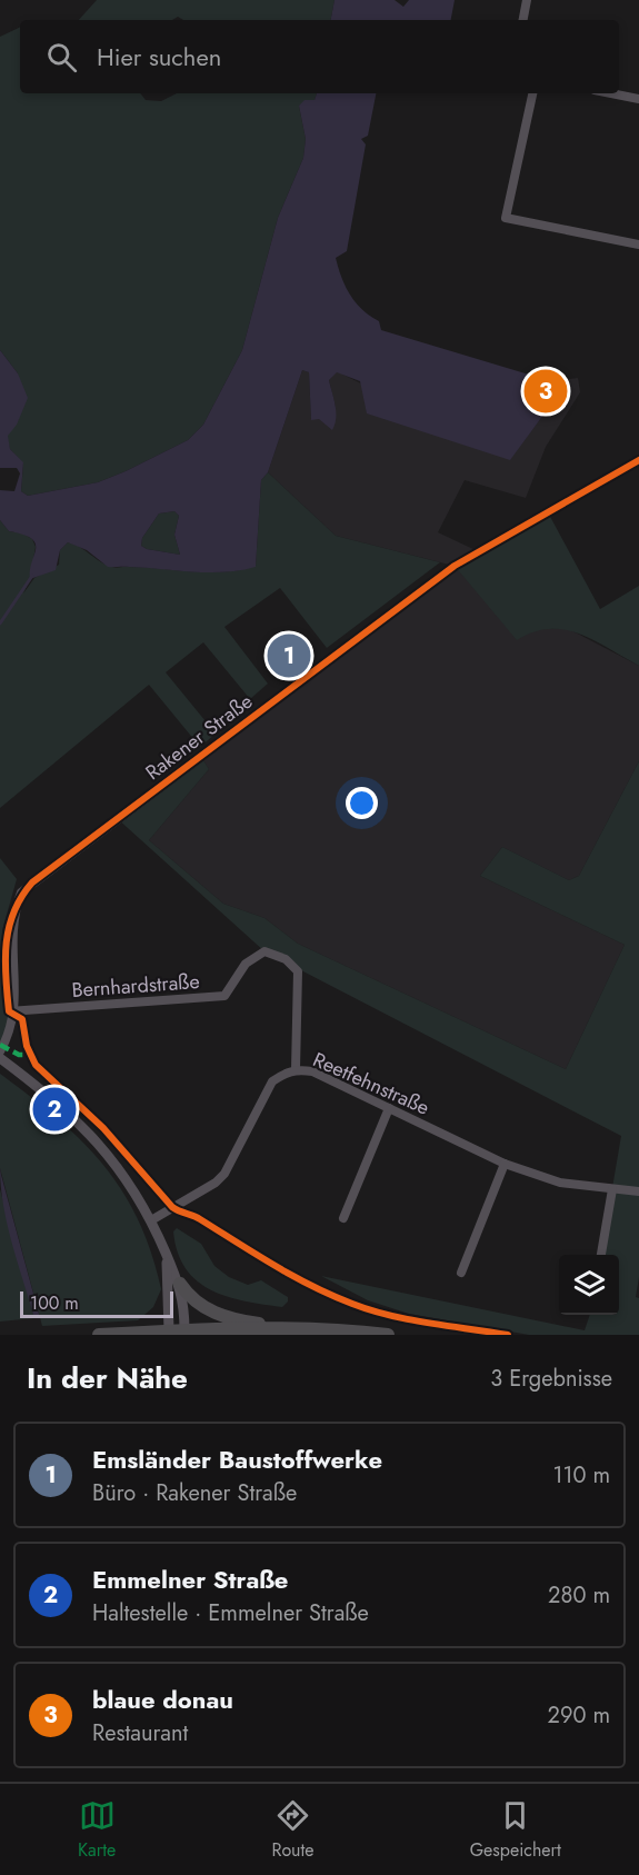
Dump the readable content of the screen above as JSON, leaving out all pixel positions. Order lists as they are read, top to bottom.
{
  "streets": {
    "street": ["Rakener Straße", "Bernhardstraße", "Reetfehnstraße"]
  },
  "crossings": [
    ["Rakener Straße", "Bernhardstraße"],
    ["Bernhardstraße", "Reetfehnstraße"]
  ],
  "scale_bar": "100 m",
  "page": {
    "search": "Hier suchen",
    "pins": ["3", "1", "2"],
    "scale": "100 m",
    "heading": ["In der Nähe", "3 Ergebnisse"],
    "list": [
      {
        "mark": "1",
        "name": "Emsländer Baustoffwerke",
        "note": "Büro · Rakener Straße",
        "value": "110 m"
      },
      {
        "mark": "2",
        "name": "Emmelner Straße",
        "note": "Haltestelle · Emmelner Straße",
        "value": "280 m"
      },
      {
        "mark": "3",
        "name": "blaue donau",
        "note": "Restaurant",
        "value": "290 m"
      }
    ],
    "nav": ["Karte", "Route", "Gespeichert"]
  }
}
